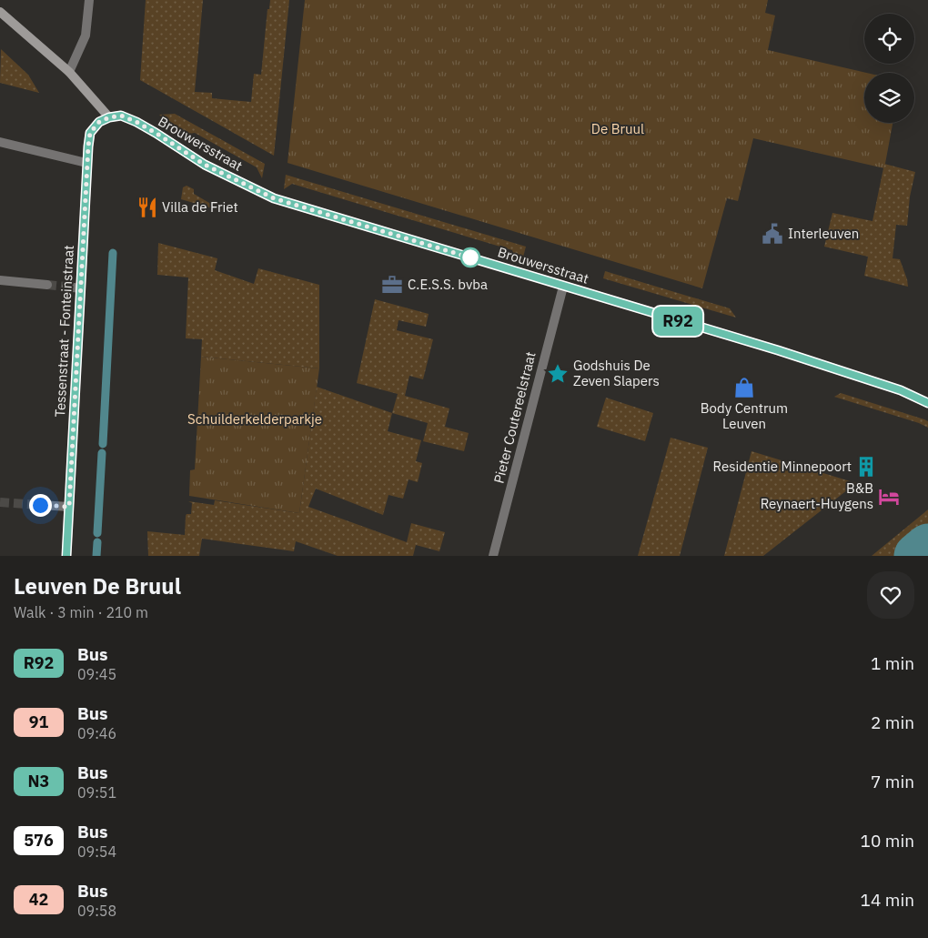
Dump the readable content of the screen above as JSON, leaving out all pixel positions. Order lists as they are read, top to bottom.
{
  "streets": {
    "street": ["Brouwersstraat", "Tessenstraat - Fonteinstraat", "Pieter Coutereelstraat"]
  },
  "crossings": [
    ["Brouwersstraat", "Tessenstraat - Fonteinstraat"],
    ["Brouwersstraat", "Pieter Coutereelstraat"]
  ],
  "parks": ["De Bruul", "Schuilderkelderparkje"],
  "places": {
    "restaurant": ["Villa de Friet"],
    "public building": ["Interleuven"],
    "office": ["C.E.S.S. bvba"],
    "place": ["Godshuis De Zeven Slapers"],
    "shop": ["Body Centrum Leuven"],
    "building": ["Residentie Minnepoort"],
    "hotel": ["B&B Reynaert-Huygens"]
  },
  "lines": ["bus line R92"],
  "page": {
    "on_map": "R92",
    "heading": ["Leuven De Bruul", "Walk · 3 min · 210 m"],
    "list": [
      {
        "mark": "R92",
        "name": "Bus",
        "note": "09:45",
        "value": "1 min"
      },
      {
        "mark": "91",
        "name": "Bus",
        "note": "09:46",
        "value": "2 min"
      },
      {
        "mark": "N3",
        "name": "Bus",
        "note": "09:51",
        "value": "7 min"
      },
      {
        "mark": "576",
        "name": "Bus",
        "note": "09:54",
        "value": "10 min"
      },
      {
        "mark": "42",
        "name": "Bus",
        "note": "09:58",
        "value": "14 min"
      }
    ]
  }
}
